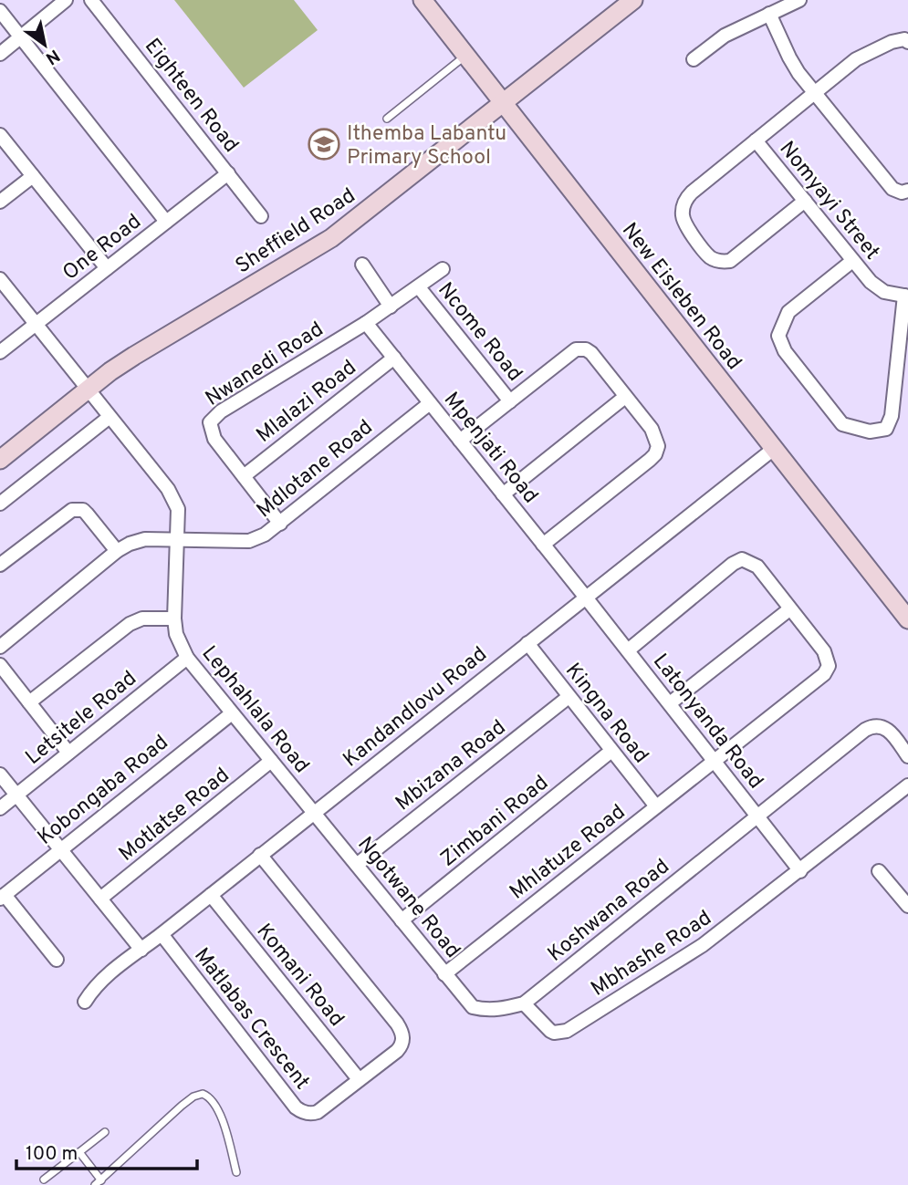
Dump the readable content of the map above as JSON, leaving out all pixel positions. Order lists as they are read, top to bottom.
{
  "streets": {
    "main road": ["Sheffield Road", "New Eisleben Road"],
    "street": [
      "Eighteen Road",
      "Nomyayi Street",
      "One Road",
      "Ncome Road",
      "Nwanedi Road",
      "Mlalazi Road",
      "Mpenjati Road",
      "Mdlotane Road",
      "Kandandlovu Road",
      "Lephahlala Road",
      "Kingna Road",
      "Letsitele Road",
      "Latonyanda Road",
      "Mbizana Road",
      "Kobongaba Road",
      "Motlatse Road",
      "Zimbani Road",
      "Mhlatuze Road",
      "Ngotwane Road",
      "Koshwana Road",
      "Mbhashe Road",
      "Komani Road",
      "Matlabas Crescent"
    ]
  },
  "crossings": [
    ["Eighteen Road", "One Road"],
    ["Sheffield Road", "New Eisleben Road"],
    ["Sheffield Road", "Lephahlala Road"],
    ["One Road", "Lephahlala Road"],
    ["New Eisleben Road", "Kandandlovu Road"],
    ["Ncome Road", "Nwanedi Road"],
    ["Nwanedi Road", "Mlalazi Road"],
    ["Nwanedi Road", "Mpenjati Road"],
    ["Nwanedi Road", "Mdlotane Road"],
    ["Mlalazi Road", "Mpenjati Road"],
    ["Mpenjati Road", "Mdlotane Road"],
    ["Mpenjati Road", "Kandandlovu Road"],
    ["Mpenjati Road", "Latonyanda Road"],
    ["Mdlotane Road", "Lephahlala Road"],
    ["Kandandlovu Road", "Lephahlala Road"],
    ["Kandandlovu Road", "Kingna Road"],
    ["Kandandlovu Road", "Latonyanda Road"],
    ["Kandandlovu Road", "Ngotwane Road"],
    ["Kandandlovu Road", "Komani Road"],
    ["Kandandlovu Road", "Matlabas Crescent"],
    ["Lephahlala Road", "Letsitele Road"],
    ["Lephahlala Road", "Kobongaba Road"],
    ["Lephahlala Road", "Motlatse Road"],
    ["Lephahlala Road", "Ngotwane Road"],
    ["Kingna Road", "Mbizana Road"],
    ["Kingna Road", "Zimbani Road"],
    ["Kingna Road", "Mhlatuze Road"],
    ["Latonyanda Road", "Mhlatuze Road"],
    ["Latonyanda Road", "Koshwana Road"],
    ["Latonyanda Road", "Mbhashe Road"],
    ["Mbizana Road", "Ngotwane Road"],
    ["Zimbani Road", "Ngotwane Road"],
    ["Mhlatuze Road", "Ngotwane Road"],
    ["Ngotwane Road", "Koshwana Road"],
    ["Koshwana Road", "Mbhashe Road"],
    ["Komani Road", "Matlabas Crescent"]
  ],
  "places": {
    "school or university": ["Ithemba Labantu Primary School"]
  },
  "scale_bar": "100 m",
  "north": "bottom right"
}
